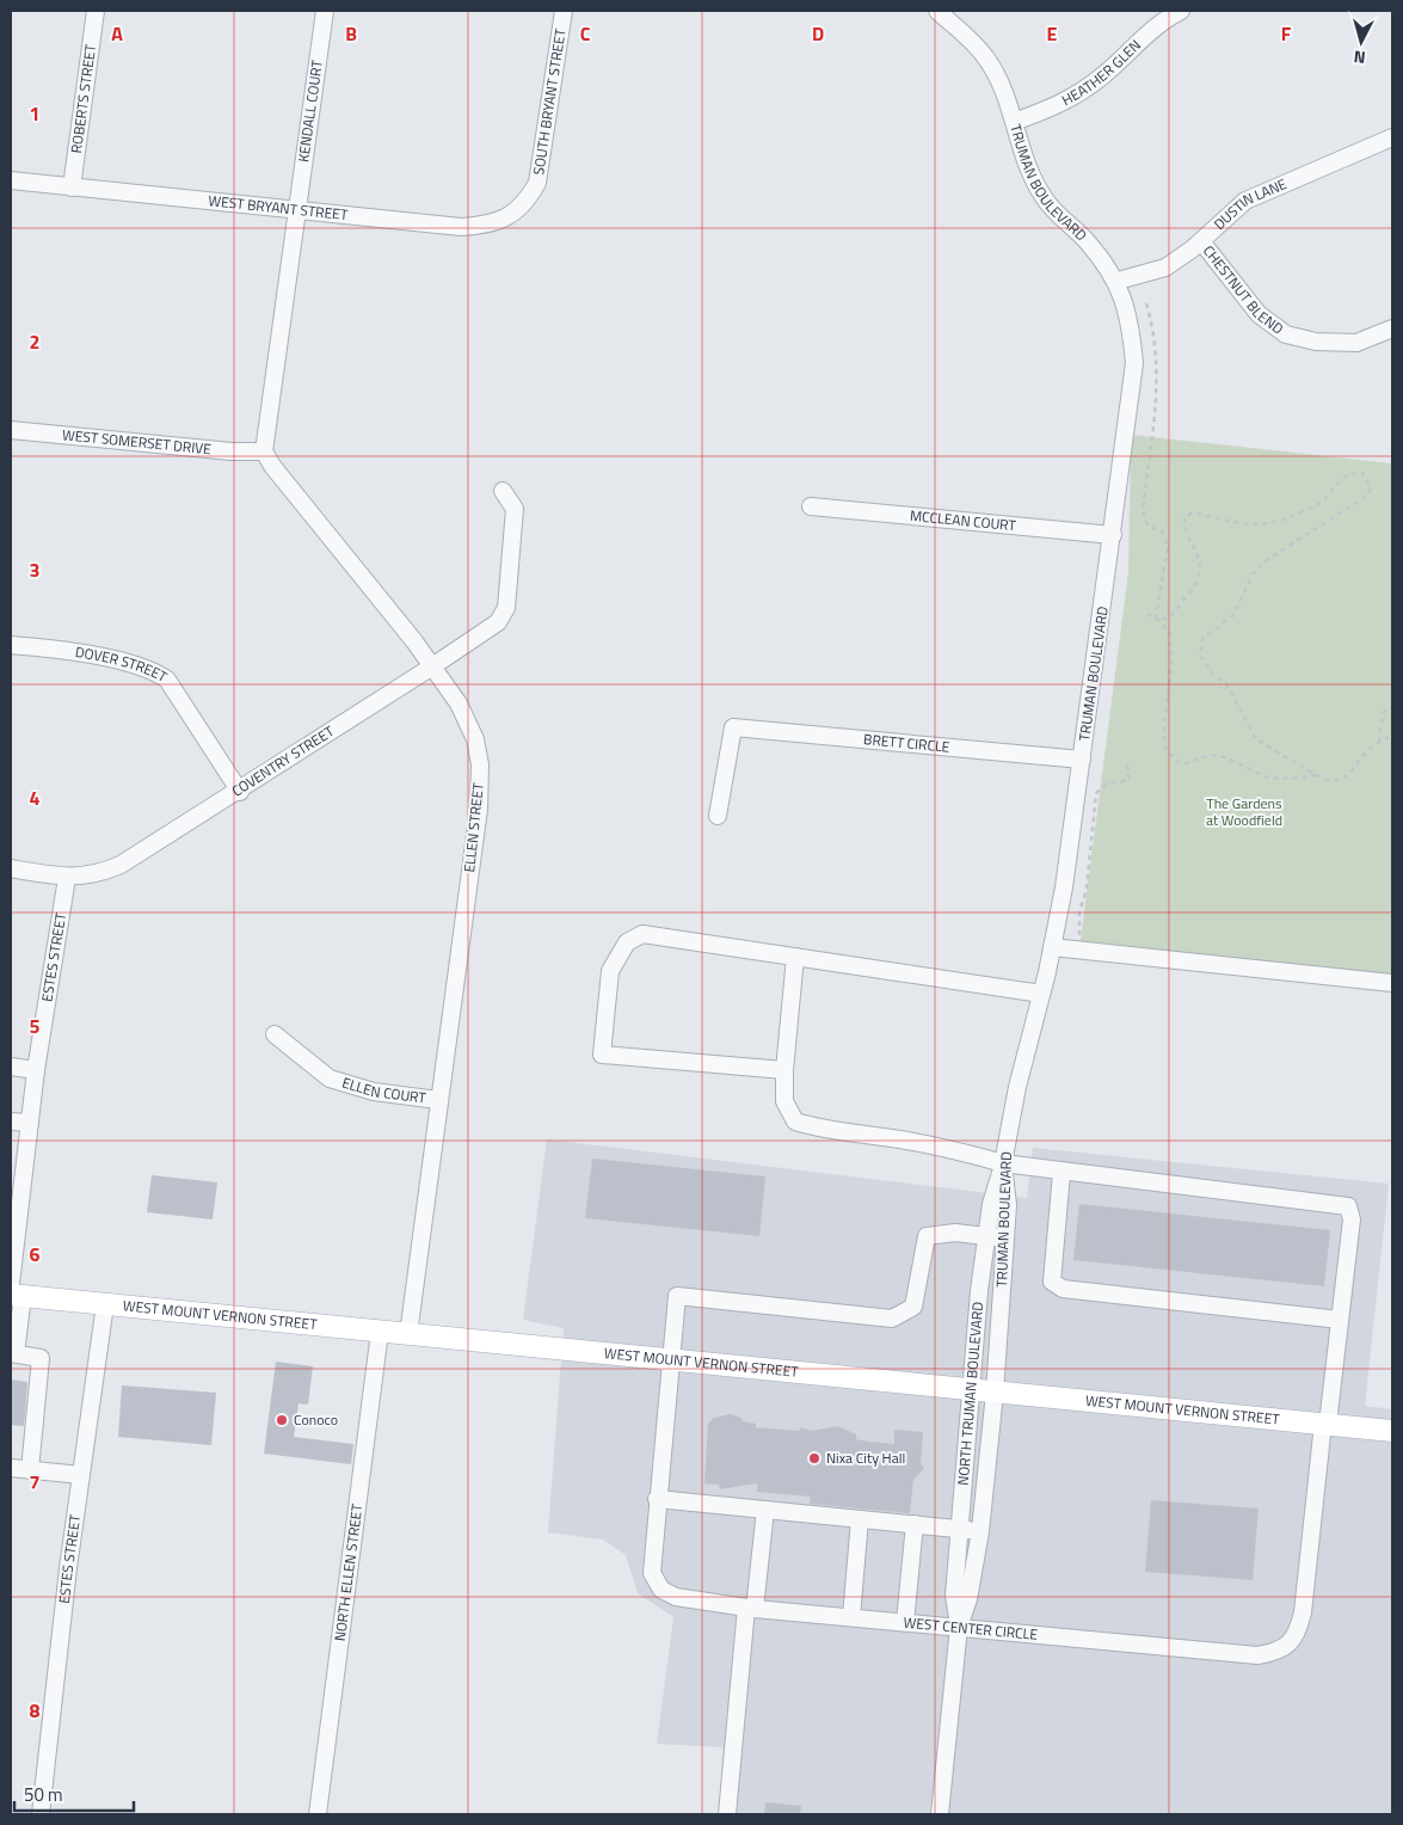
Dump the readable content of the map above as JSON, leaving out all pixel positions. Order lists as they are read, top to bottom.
{
  "streets": {
    "main road": ["WEST MOUNT VERNON STREET"],
    "street": [
      "HEATHER GLEN",
      "ROBERTS STREET",
      "SOUTH BRYANT STREET",
      "KENDALL COURT",
      "TRUMAN BOULEVARD",
      "DUSTIN LANE",
      "WEST BRYANT STREET",
      "CHESTNUT BLEND",
      "WEST SOMERSET DRIVE",
      "MCCLEAN COURT",
      "DOVER STREET",
      "BRETT CIRCLE",
      "COVENTRY STREET",
      "ELLEN STREET",
      "ESTES STREET",
      "ELLEN COURT",
      "NORTH TRUMAN BOULEVARD",
      "NORTH ELLEN STREET",
      "WEST CENTER CIRCLE"
    ]
  },
  "crossings": [
    ["HEATHER GLEN", "TRUMAN BOULEVARD"],
    ["ROBERTS STREET", "WEST BRYANT STREET"],
    ["SOUTH BRYANT STREET", "WEST BRYANT STREET"],
    ["KENDALL COURT", "WEST BRYANT STREET"],
    ["KENDALL COURT", "WEST SOMERSET DRIVE"],
    ["KENDALL COURT", "ELLEN STREET"],
    ["TRUMAN BOULEVARD", "DUSTIN LANE"],
    ["TRUMAN BOULEVARD", "MCCLEAN COURT"],
    ["TRUMAN BOULEVARD", "BRETT CIRCLE"],
    ["TRUMAN BOULEVARD", "WEST MOUNT VERNON STREET"],
    ["TRUMAN BOULEVARD", "NORTH TRUMAN BOULEVARD"],
    ["DUSTIN LANE", "CHESTNUT BLEND"],
    ["WEST SOMERSET DRIVE", "ELLEN STREET"],
    ["DOVER STREET", "COVENTRY STREET"],
    ["COVENTRY STREET", "ELLEN STREET"],
    ["COVENTRY STREET", "ESTES STREET"],
    ["ELLEN STREET", "ELLEN COURT"],
    ["ELLEN STREET", "WEST MOUNT VERNON STREET"],
    ["ESTES STREET", "WEST MOUNT VERNON STREET"],
    ["WEST MOUNT VERNON STREET", "NORTH TRUMAN BOULEVARD"],
    ["WEST MOUNT VERNON STREET", "NORTH ELLEN STREET"],
    ["WEST MOUNT VERNON STREET", "WEST CENTER CIRCLE"],
    ["NORTH TRUMAN BOULEVARD", "WEST CENTER CIRCLE"]
  ],
  "parks": ["The Gardens at Woodfield"],
  "places": ["Conoco", "Nixa City Hall"],
  "scale_bar": "50 m",
  "north": "bottom",
  "grid": {
    "columns": [
      "A",
      "B",
      "C",
      "D",
      "E",
      "F"
    ],
    "rows": [
      "1",
      "2",
      "3",
      "4",
      "5",
      "6",
      "7",
      "8"
    ]
  }
}
